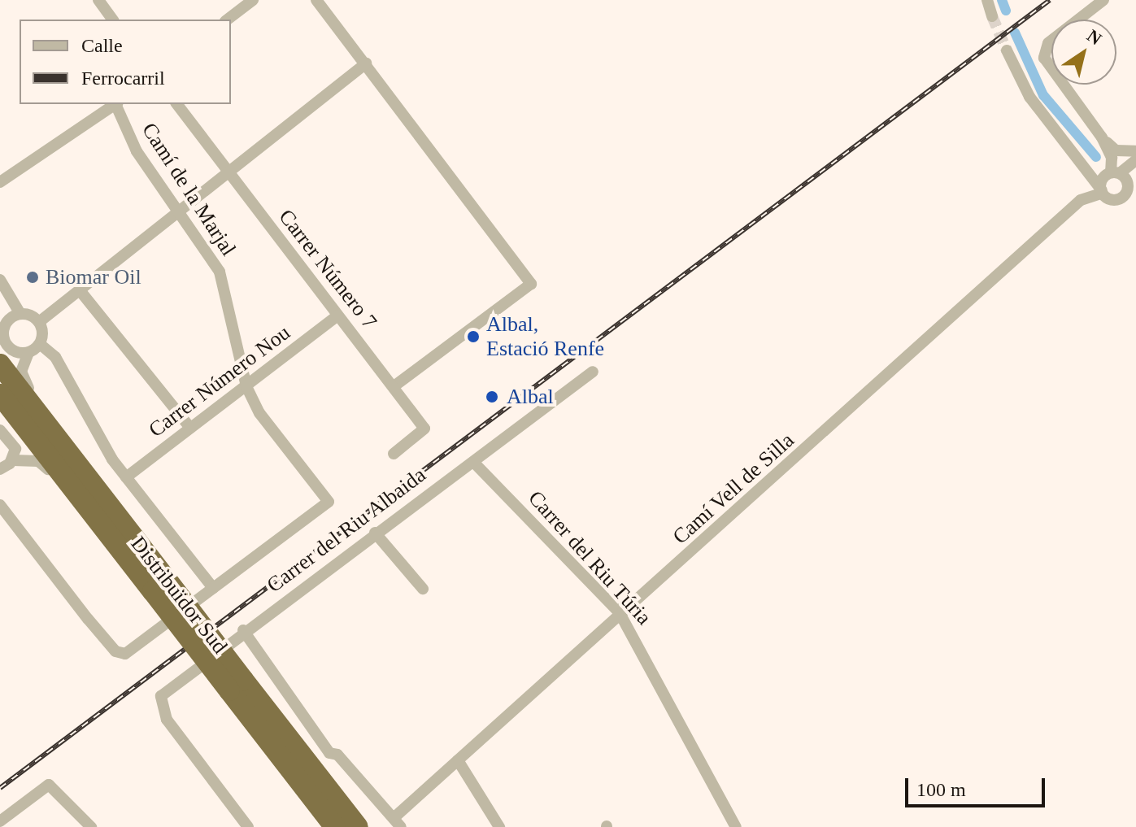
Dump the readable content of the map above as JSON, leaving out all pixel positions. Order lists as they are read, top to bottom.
{
  "streets": {
    "highway": ["Distribuïdor Sud"],
    "street": [
      "Camí de la Marjal",
      "Carrer Número 7",
      "Carrer Número Nou",
      "Camí Vell de Silla",
      "Carrer del Riu Albaida",
      "Carrer del Riu Túria"
    ]
  },
  "crossings": [
    ["Camí de la Marjal", "Carrer Número Nou"],
    ["Carrer Número 7", "Carrer Número Nou"],
    ["Camí Vell de Silla", "Carrer del Riu Túria"],
    ["Carrer del Riu Albaida", "Carrer del Riu Túria"]
  ],
  "places": ["Biomar Oil", "Albal, Estació Renfe", "Albal"],
  "legend": ["Calle", "Ferrocarril"],
  "scale_bar": "100 m",
  "north": "top right"
}
